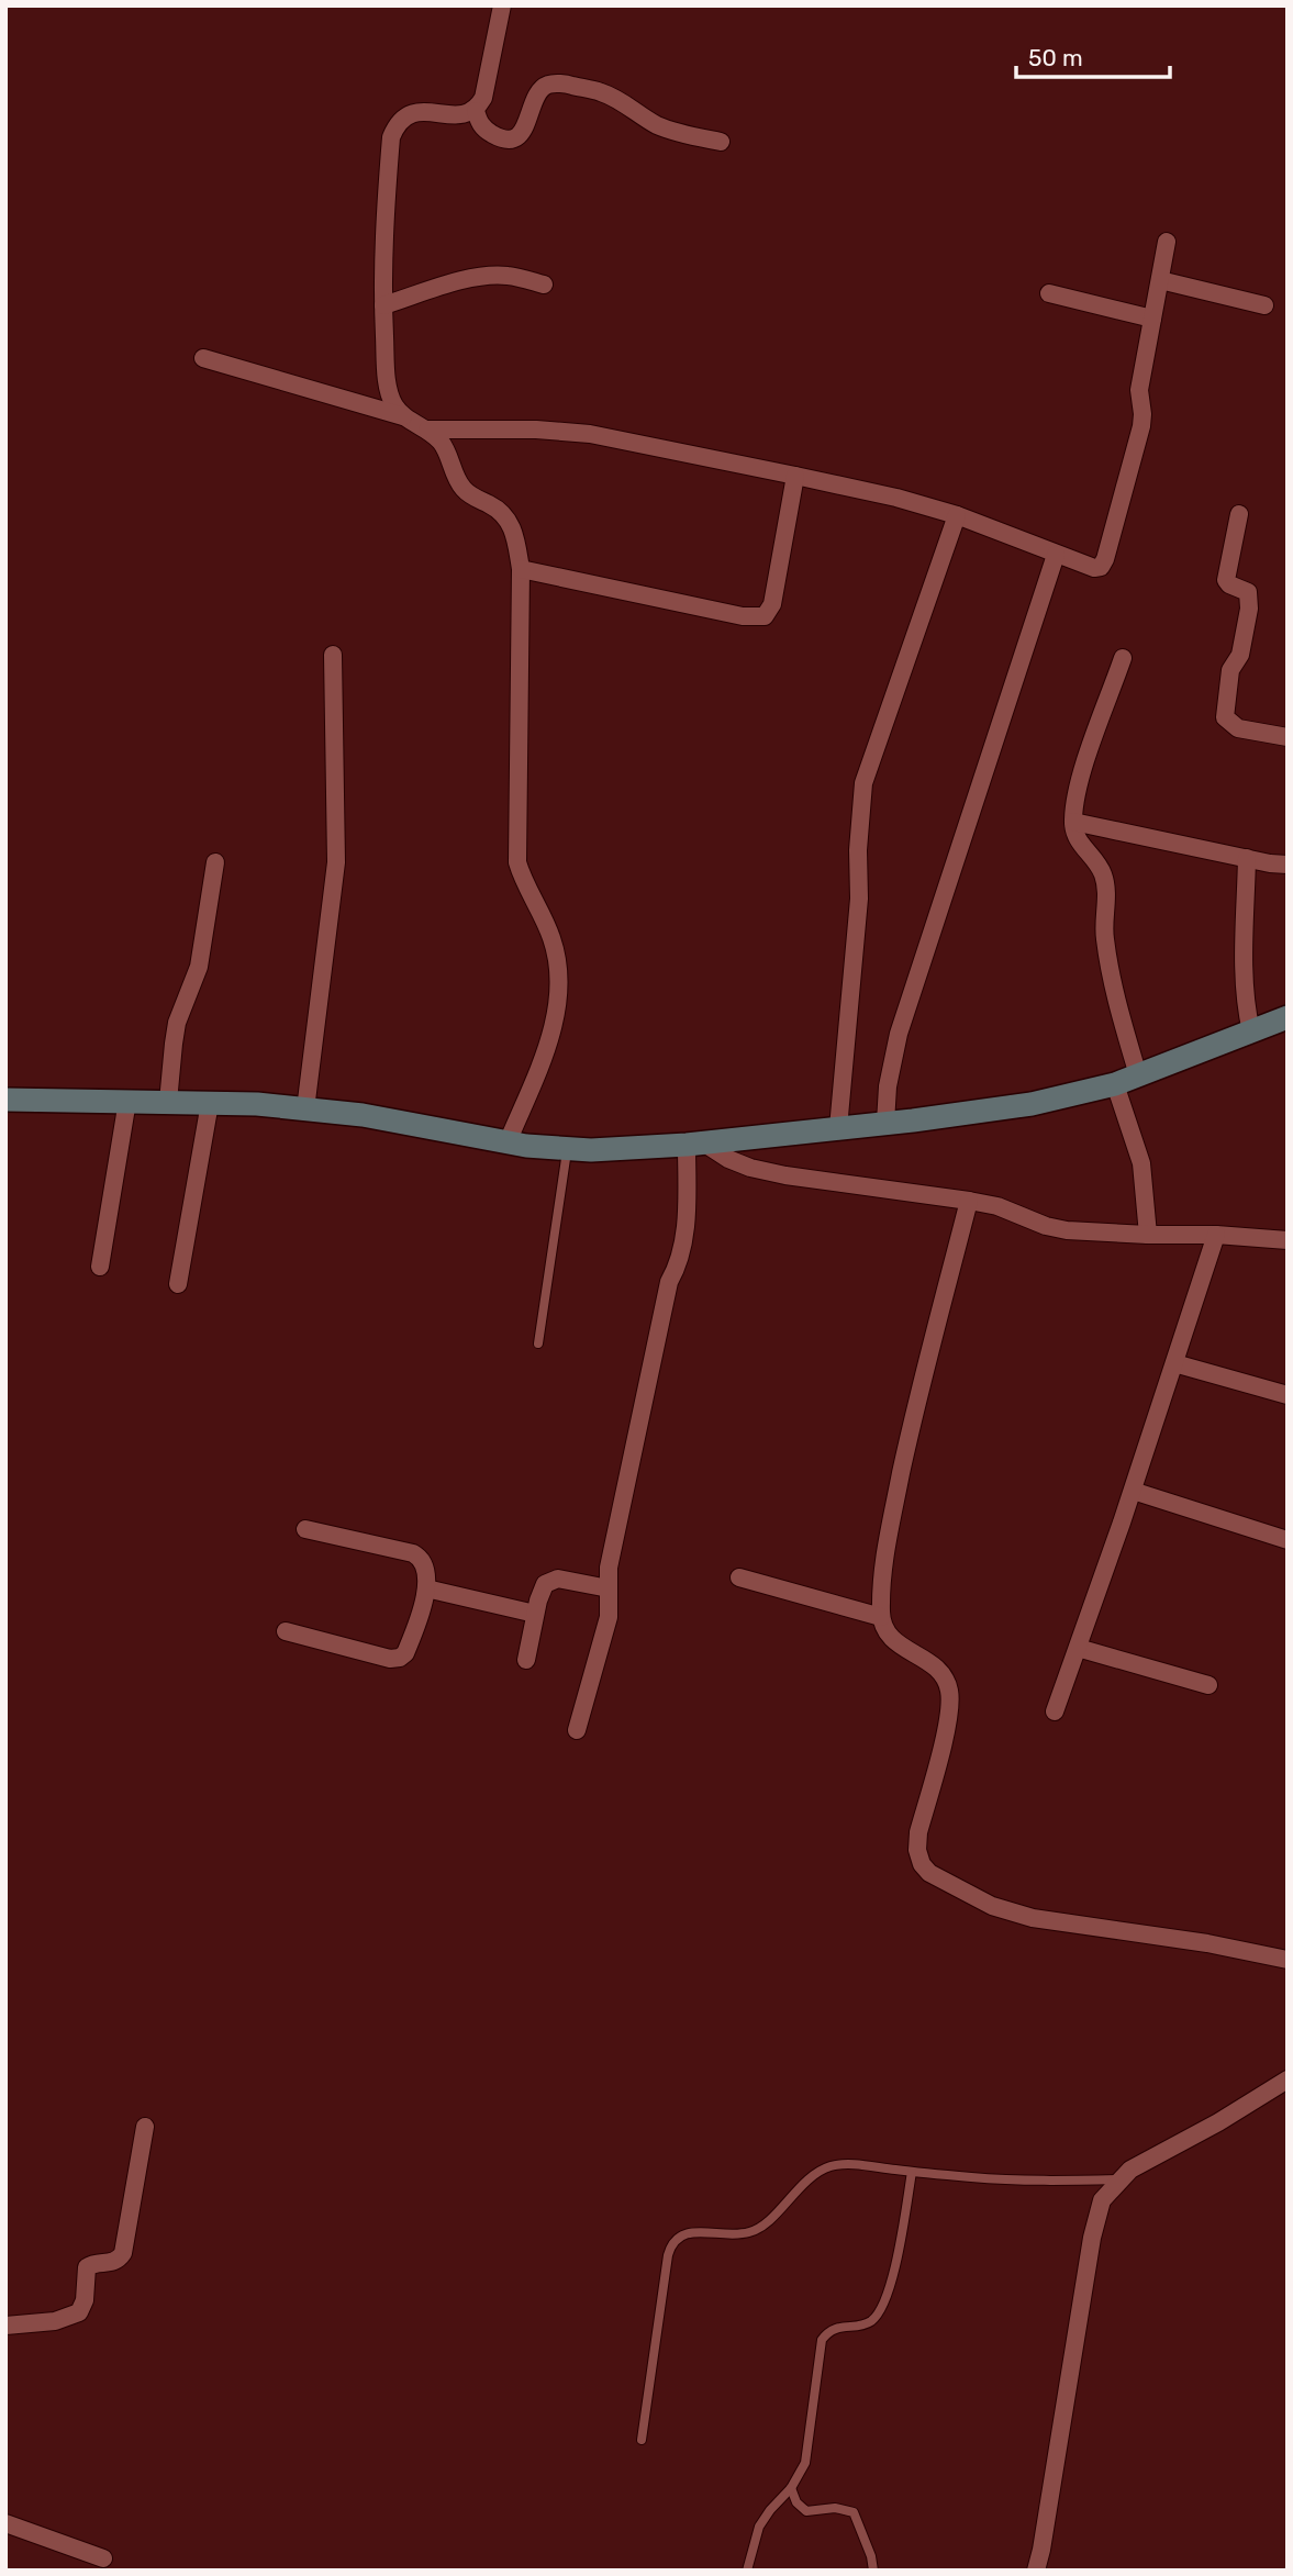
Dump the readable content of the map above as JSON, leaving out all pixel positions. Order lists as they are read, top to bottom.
{
  "scale_bar": "50 m"
}
